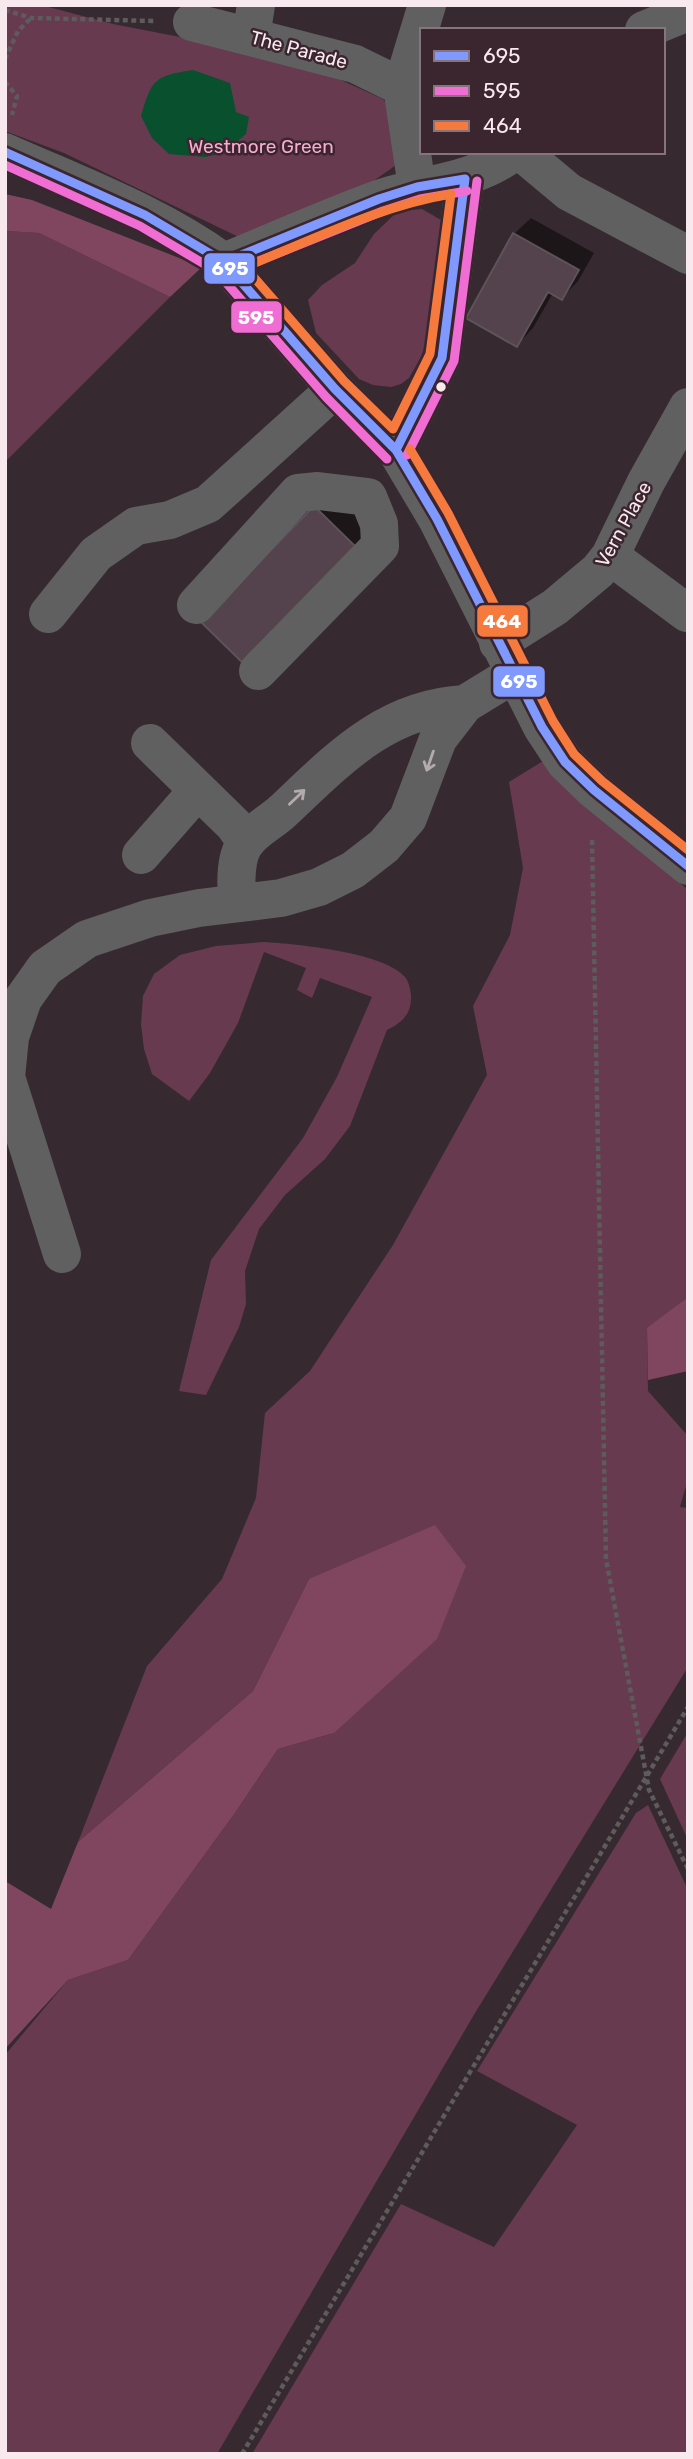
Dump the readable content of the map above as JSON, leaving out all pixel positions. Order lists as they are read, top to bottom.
{
  "streets": {
    "street": ["The Parade", "Vern Place"]
  },
  "parks": ["Westmore Green"],
  "lines": ["transit line 695", "transit line 595", "transit line 464"],
  "legend": ["695", "595", "464"]
}
